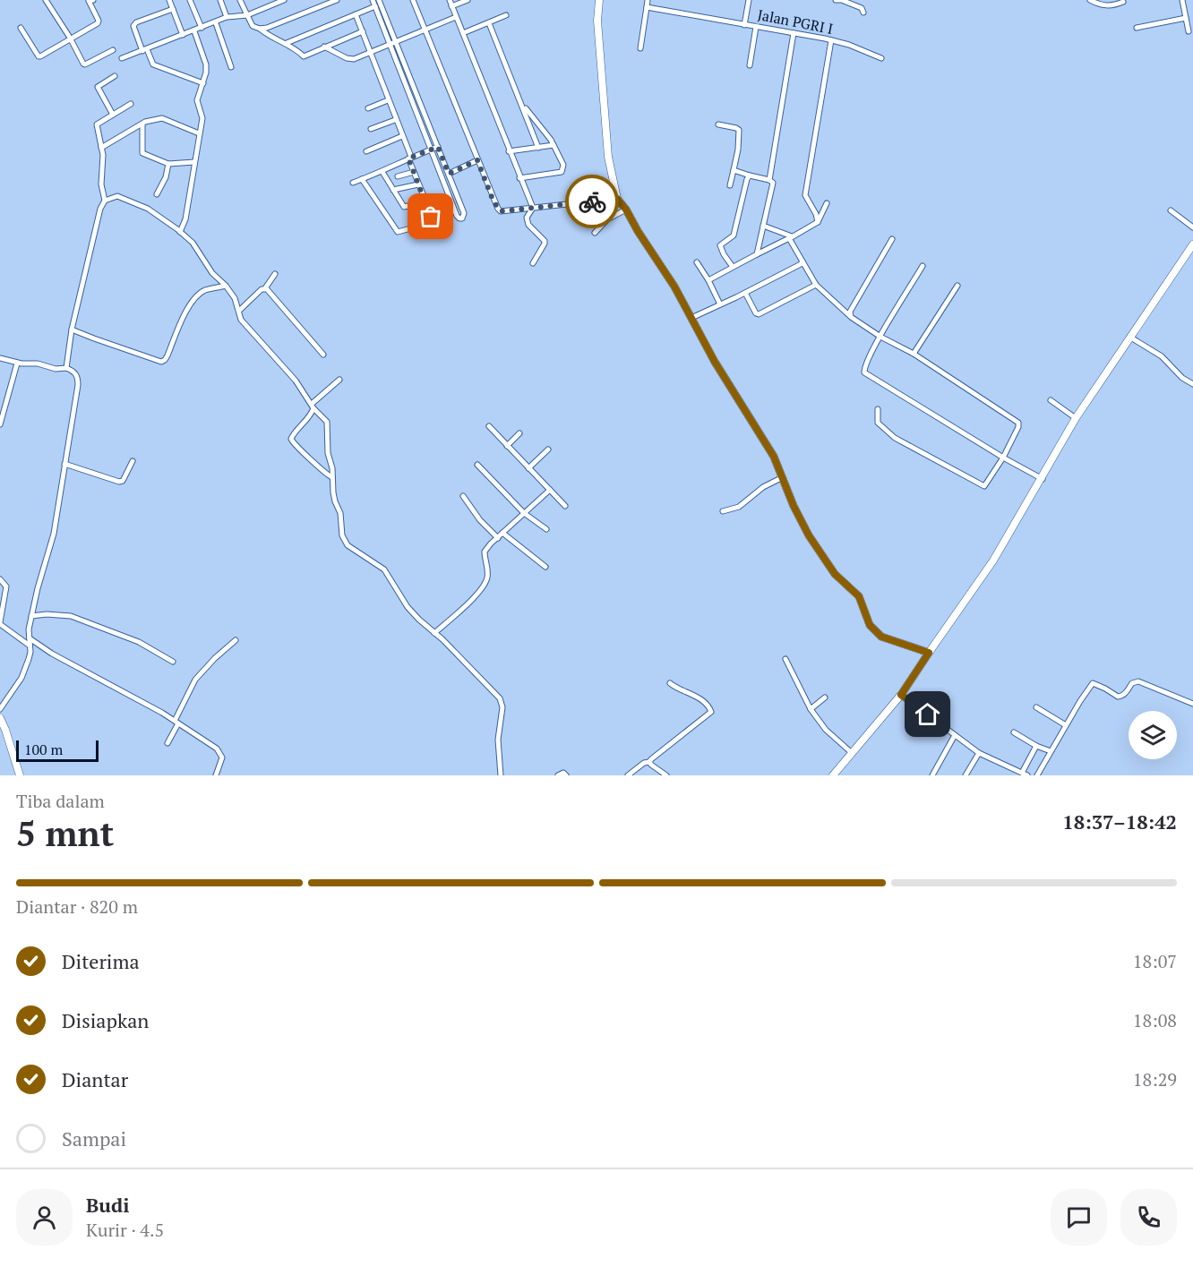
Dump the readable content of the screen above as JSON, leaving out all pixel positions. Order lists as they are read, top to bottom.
{
  "streets": {
    "street": ["Jalan PGRI I"]
  },
  "scale_bar": "100 m",
  "page": {
    "scale": "100 m",
    "heading": ["5 mnt", "Tiba dalam", "18:37–18:42"],
    "panel": ["Budi", "Kurir · 4.5"],
    "bar": "Diantar · 820 m",
    "list": [
      ["Diterima", "18:07"],
      ["Disiapkan", "18:08"],
      ["Diantar", "18:29"],
      "Sampai"
    ]
  }
}
